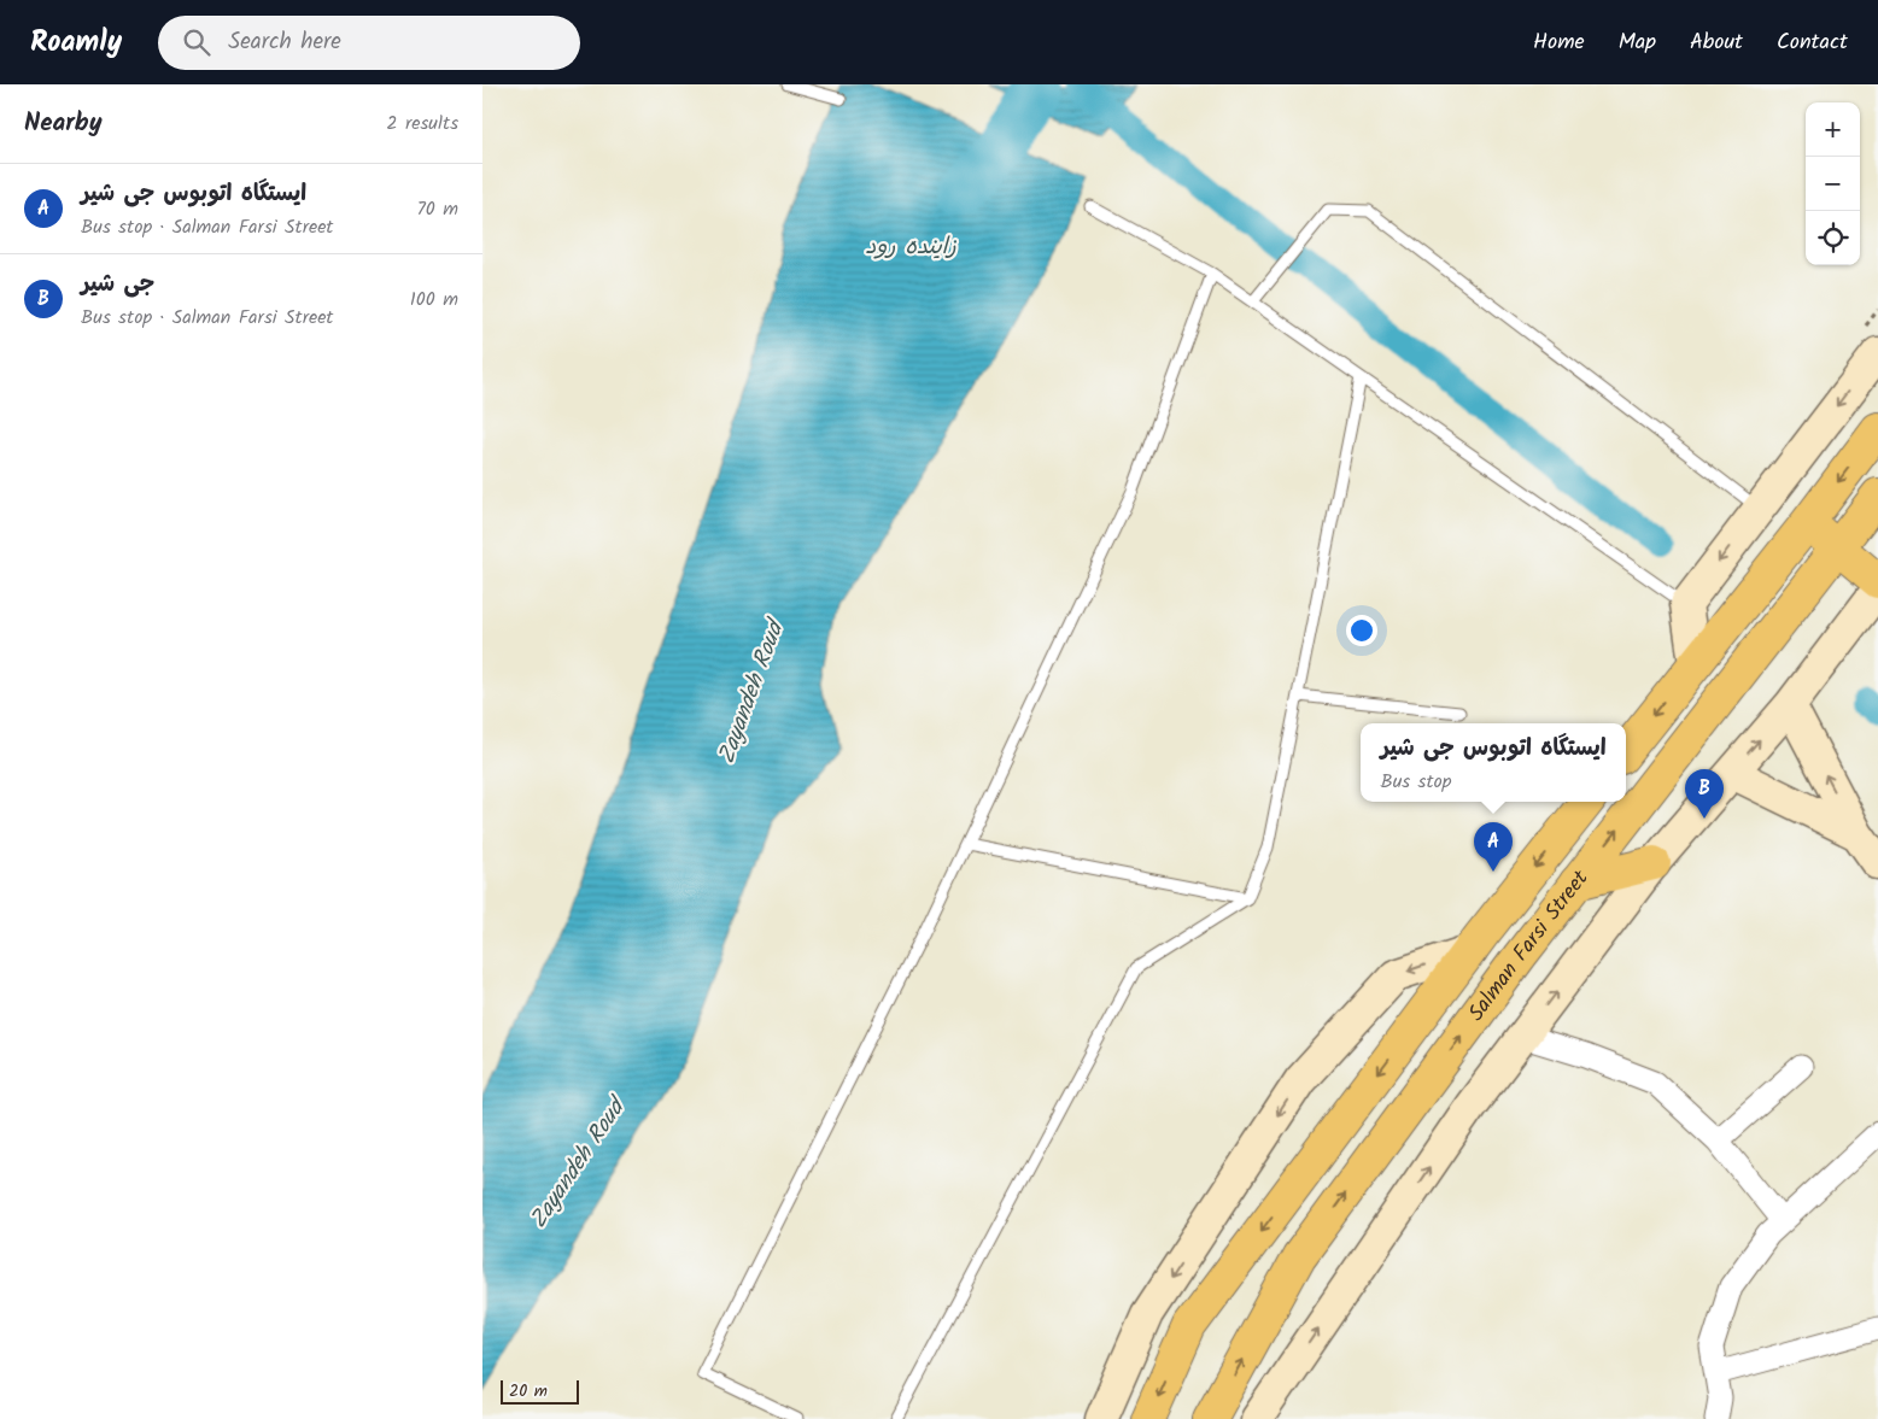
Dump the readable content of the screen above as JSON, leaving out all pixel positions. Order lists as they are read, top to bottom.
{
  "streets": {
    "main road": ["Salman Farsi Street"]
  },
  "water": ["زاینده رود", "Zayandeh Roud"],
  "scale_bar": "20 m",
  "page": {
    "header": "Roamly",
    "search": "Search here",
    "nav": [
      "Home",
      "Map",
      "About",
      "Contact"
    ],
    "heading": ["Nearby", "2 results"],
    "map_buttons": ["+", "−"],
    "list": [
      {
        "mark": "A",
        "name": "ایستگاه اتوبوس جی شیر",
        "note": "Bus stop · Salman Farsi Street",
        "value": "70 m"
      },
      {
        "mark": "B",
        "name": "جی شیر",
        "note": "Bus stop · Salman Farsi Street",
        "value": "100 m"
      }
    ],
    "popup": ["ایستگاه اتوبوس جی شیر", "Bus stop"],
    "pins": ["B", "A"],
    "scale": "20 m"
  }
}
